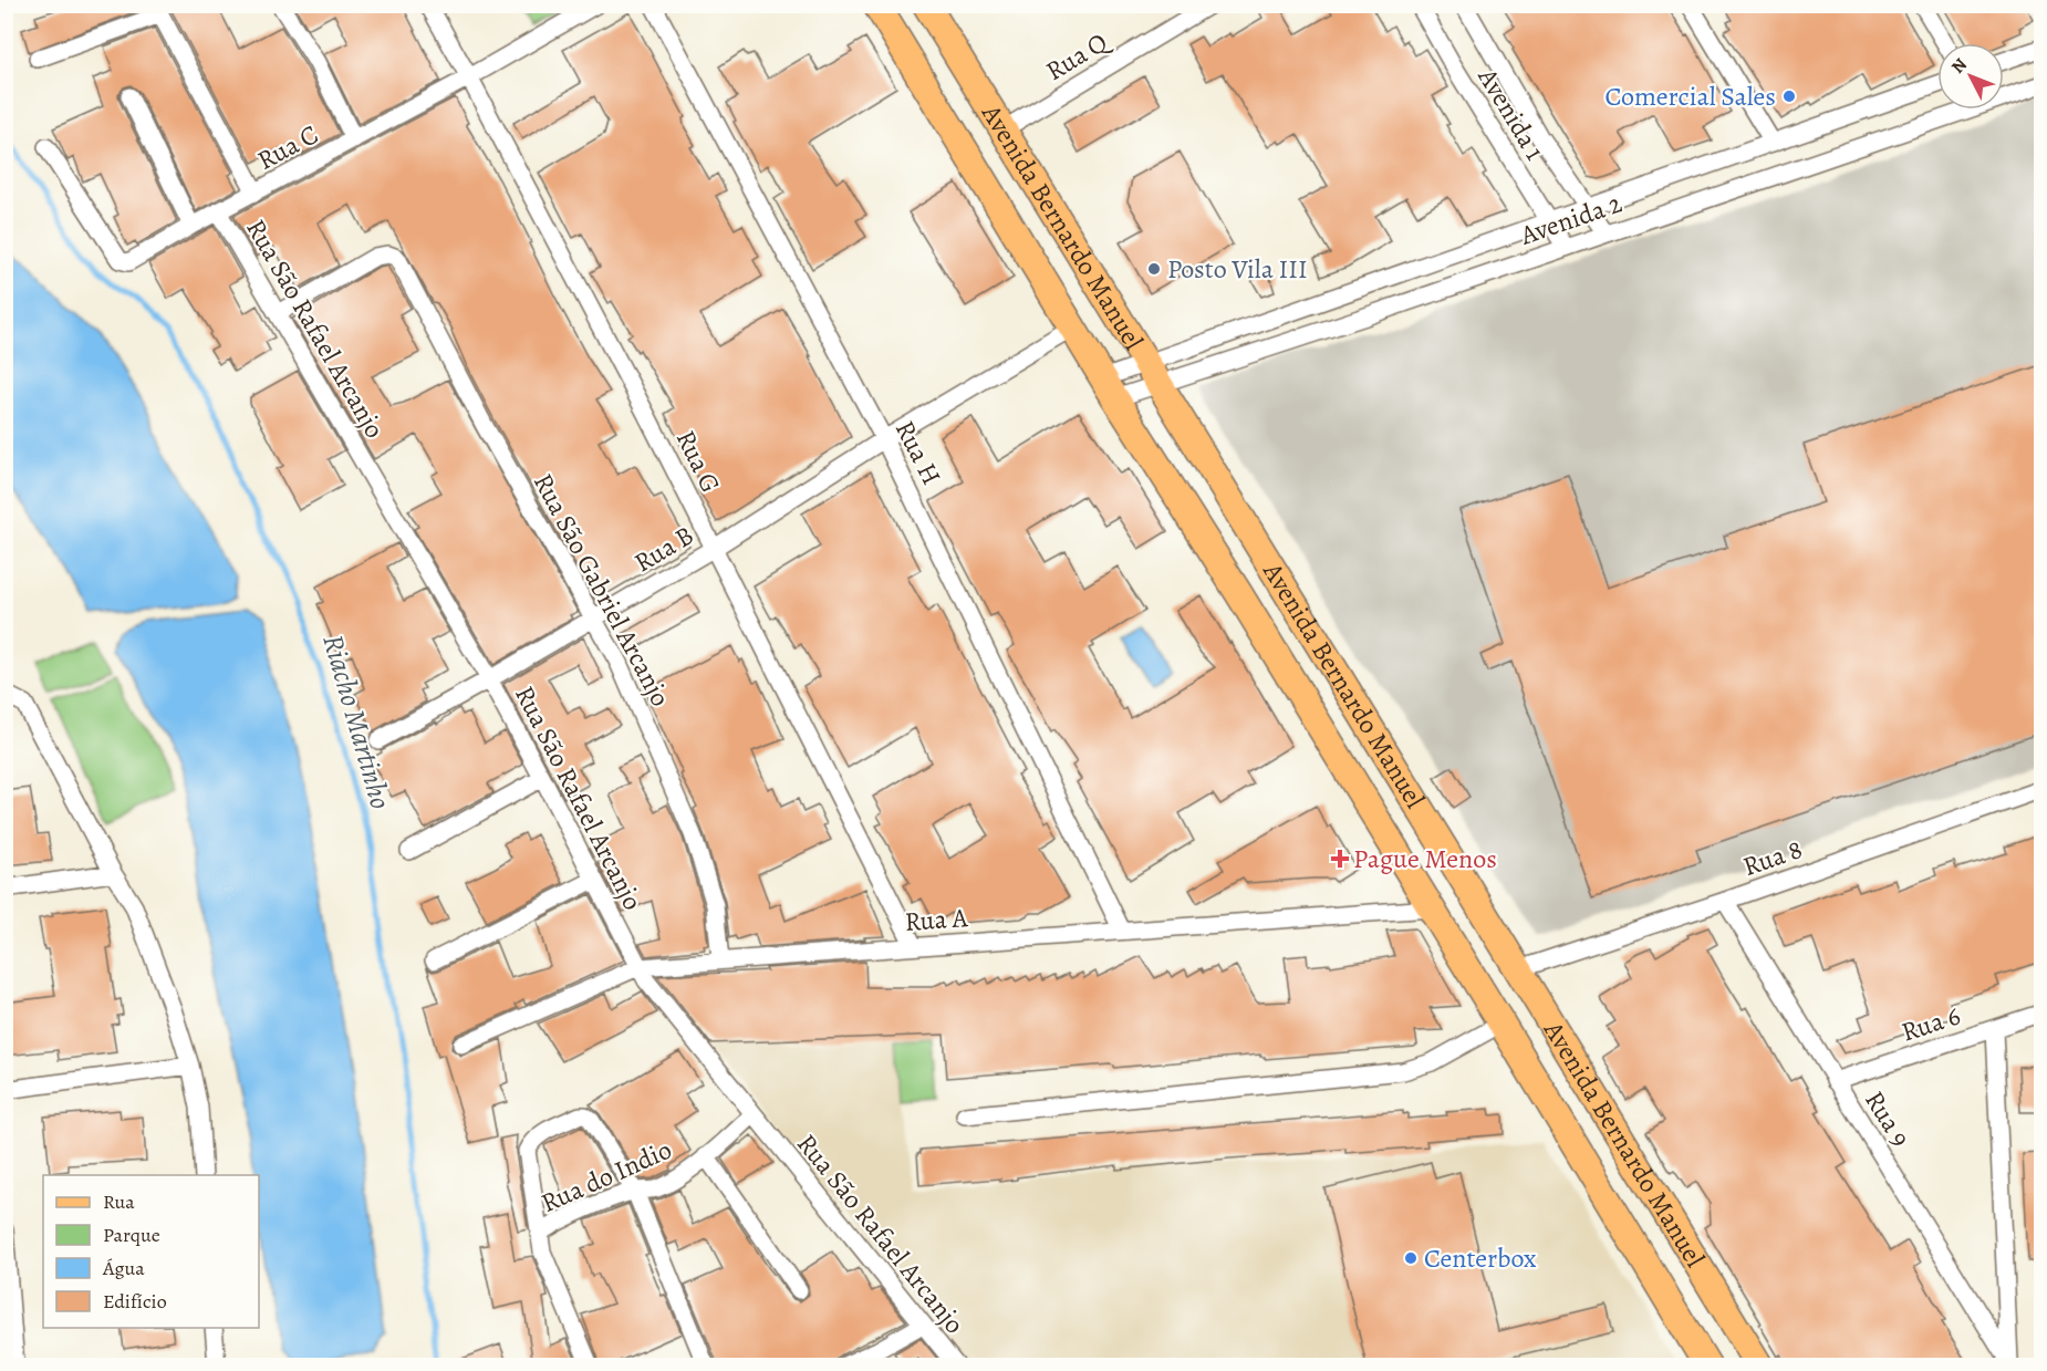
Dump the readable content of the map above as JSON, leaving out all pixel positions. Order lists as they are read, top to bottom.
{
  "streets": {
    "main road": ["Avenida Bernardo Manuel"],
    "street": [
      "Rua Q",
      "Avenida 1",
      "Rua C",
      "Avenida 2",
      "Rua São Rafael Arcanjo",
      "Rua H",
      "Rua G",
      "Rua B",
      "Rua São Gabriel Arcanjo",
      "Rua 8",
      "Rua A",
      "Rua 6",
      "Rua 9",
      "Rua do Indio"
    ]
  },
  "crossings": [
    ["Rua Q", "Avenida Bernardo Manuel"],
    ["Avenida 1", "Avenida 2"],
    ["Rua C", "Rua São Rafael Arcanjo"],
    ["Rua C", "Rua G"],
    ["Avenida 2", "Avenida Bernardo Manuel"],
    ["Avenida Bernardo Manuel", "Rua B"],
    ["Avenida Bernardo Manuel", "Rua 8"],
    ["Avenida Bernardo Manuel", "Rua A"],
    ["Rua São Rafael Arcanjo", "Rua B"],
    ["Rua São Rafael Arcanjo", "Rua São Gabriel Arcanjo"],
    ["Rua São Rafael Arcanjo", "Rua A"],
    ["Rua São Rafael Arcanjo", "Rua do Indio"],
    ["Rua H", "Rua B"],
    ["Rua H", "Rua A"],
    ["Rua G", "Rua B"],
    ["Rua G", "Rua A"],
    ["Rua B", "Rua São Gabriel Arcanjo"],
    ["Rua São Gabriel Arcanjo", "Rua A"],
    ["Rua 8", "Rua 9"],
    ["Rua 6", "Rua 9"]
  ],
  "water": ["Riacho Martinho"],
  "places": {
    "other": ["Comercial Sales", "Posto Vila III", "Centerbox"],
    "health": ["Pague Menos"]
  },
  "legend": [
    "Rua",
    "Parque",
    "Água",
    "Edifício"
  ],
  "north": "top left"
}
